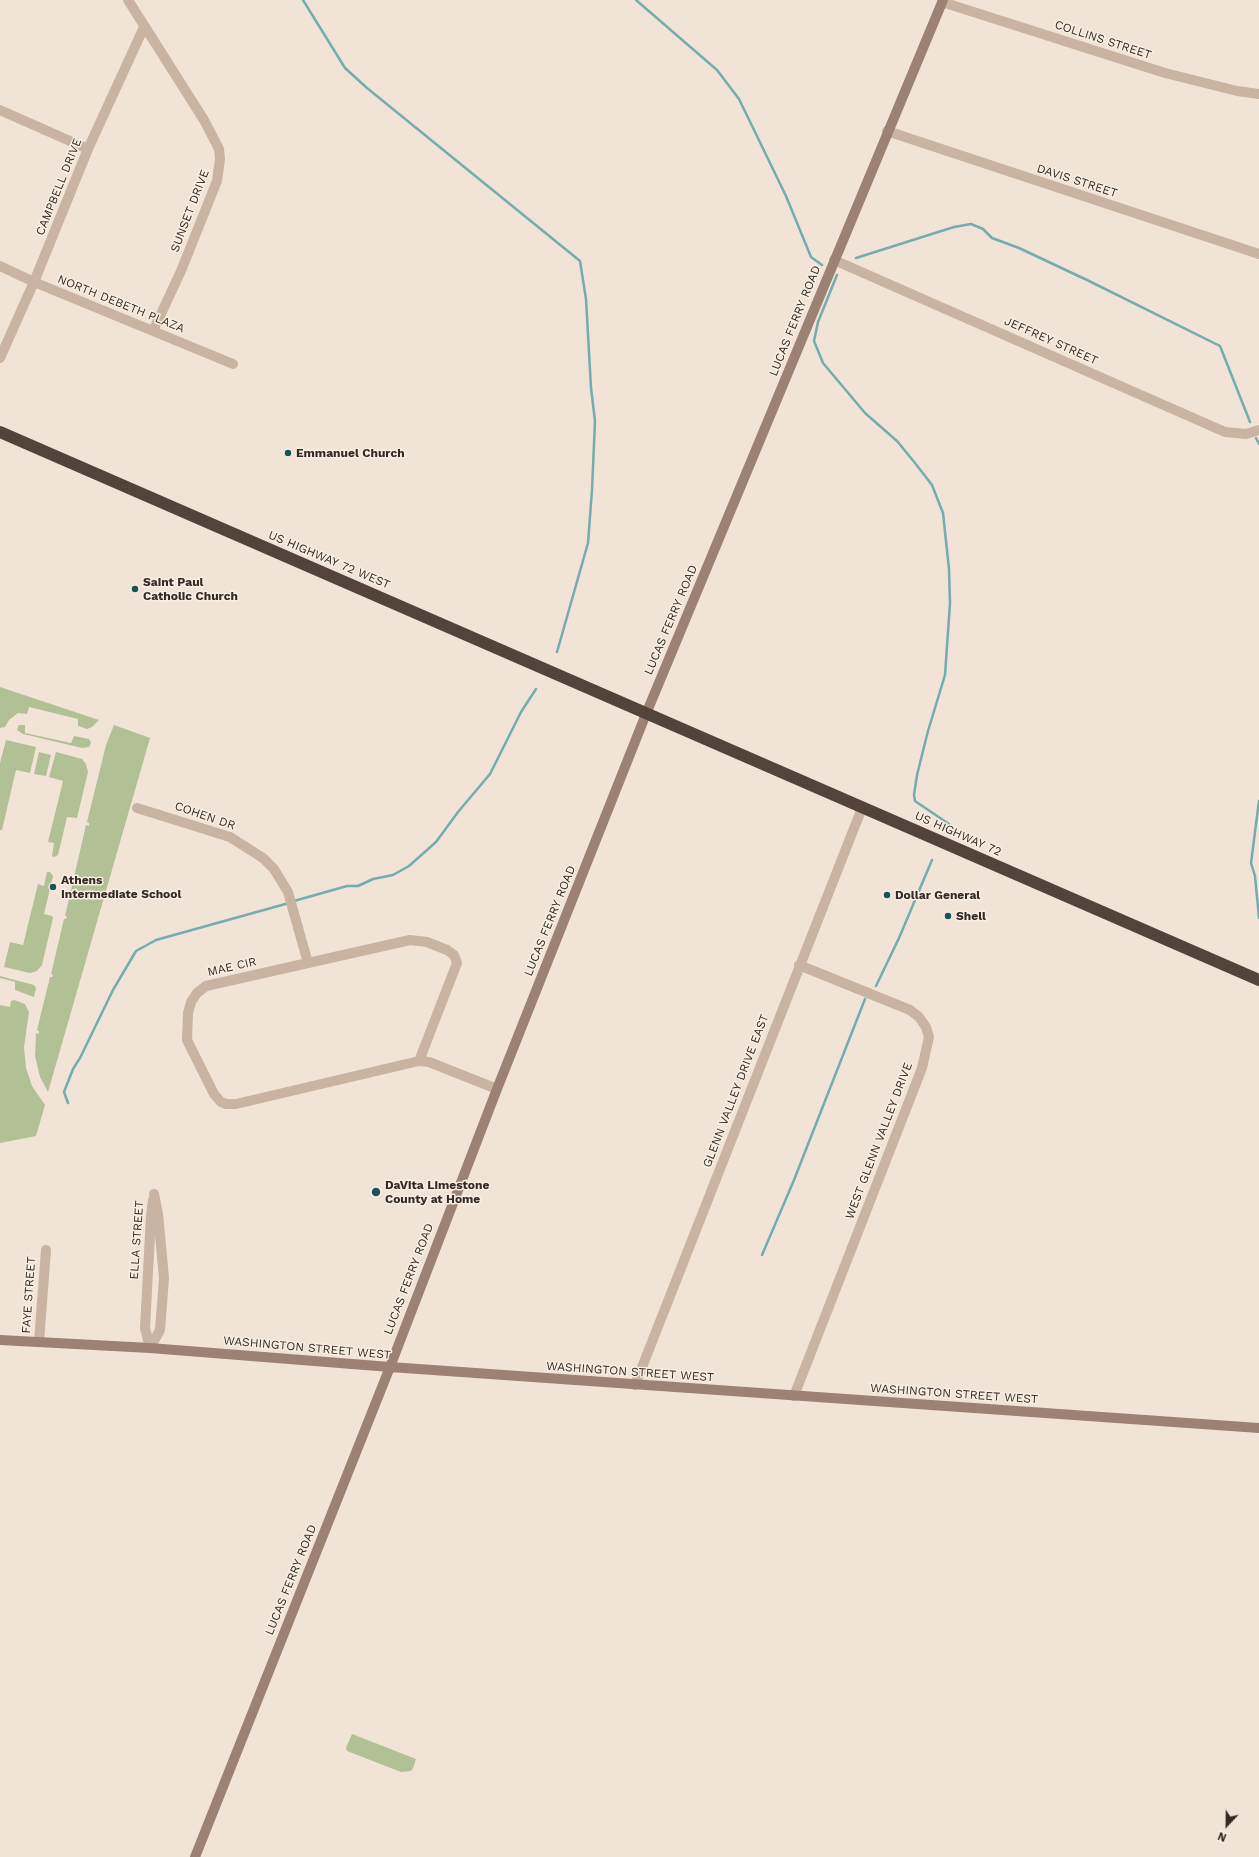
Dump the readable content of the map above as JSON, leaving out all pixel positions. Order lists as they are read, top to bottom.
{
  "streets": {
    "highway": ["US HIGHWAY 72 WEST", "US HIGHWAY 72"],
    "street": [
      "COLLINS STREET",
      "DAVIS STREET",
      "CAMPBELL DRIVE",
      "SUNSET DRIVE",
      "NORTH DEBETH PLAZA",
      "LUCAS FERRY ROAD",
      "JEFFREY STREET",
      "COHEN DR",
      "MAE CIR",
      "GLENN VALLEY DRIVE EAST",
      "WEST GLENN VALLEY DRIVE",
      "ELLA STREET",
      "FAYE STREET",
      "WASHINGTON STREET WEST"
    ]
  },
  "crossings": [
    ["COLLINS STREET", "LUCAS FERRY ROAD"],
    ["DAVIS STREET", "LUCAS FERRY ROAD"],
    ["CAMPBELL DRIVE", "SUNSET DRIVE"],
    ["CAMPBELL DRIVE", "NORTH DEBETH PLAZA"],
    ["SUNSET DRIVE", "NORTH DEBETH PLAZA"],
    ["LUCAS FERRY ROAD", "JEFFREY STREET"],
    ["LUCAS FERRY ROAD", "US HIGHWAY 72 WEST"],
    ["LUCAS FERRY ROAD", "US HIGHWAY 72"],
    ["LUCAS FERRY ROAD", "MAE CIR"],
    ["LUCAS FERRY ROAD", "WASHINGTON STREET WEST"],
    ["US HIGHWAY 72 WEST", "US HIGHWAY 72"],
    ["COHEN DR", "MAE CIR"],
    ["US HIGHWAY 72", "GLENN VALLEY DRIVE EAST"],
    ["GLENN VALLEY DRIVE EAST", "WEST GLENN VALLEY DRIVE"],
    ["GLENN VALLEY DRIVE EAST", "WASHINGTON STREET WEST"],
    ["WEST GLENN VALLEY DRIVE", "WASHINGTON STREET WEST"],
    ["ELLA STREET", "WASHINGTON STREET WEST"],
    ["FAYE STREET", "WASHINGTON STREET WEST"]
  ],
  "places": [
    "Emmanuel Church",
    "Saint Paul Catholic Church",
    "Athens Intermediate School",
    "Dollar General",
    "Shell",
    "DaVita Limestone County at Home"
  ],
  "north": "bottom"
}
